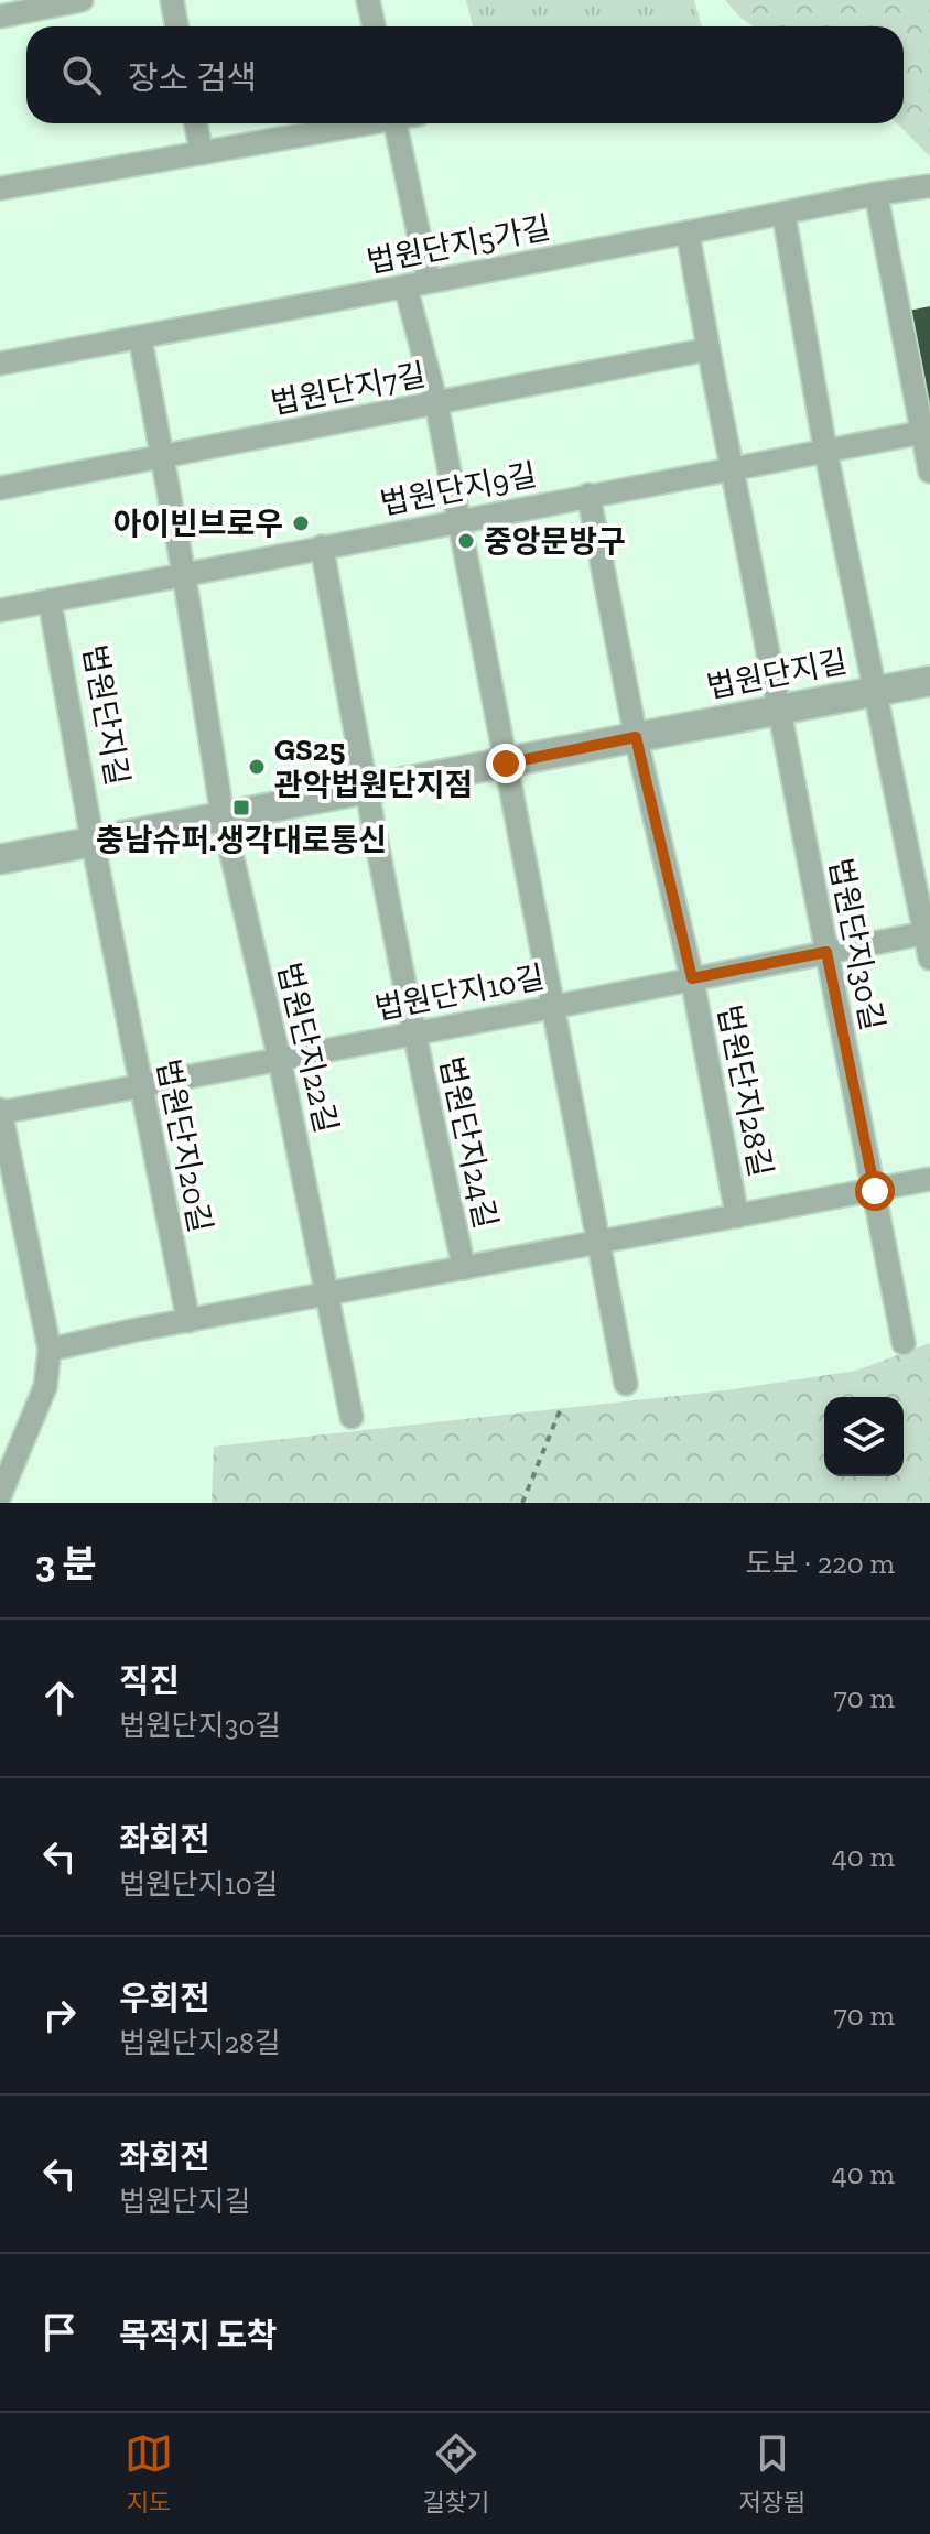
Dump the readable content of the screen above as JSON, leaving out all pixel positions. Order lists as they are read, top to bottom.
{
  "streets": {
    "street": [
      "법원단지5가길",
      "법원단지7길",
      "법원단지9길",
      "법원단지길",
      "법원단지30길",
      "법원단지10길",
      "법원단지22길",
      "법원단지28길",
      "법원단지24길",
      "법원단지20길"
    ]
  },
  "crossings": [
    ["법원단지5가길", "법원단지30길"],
    ["법원단지5가길", "법원단지22길"],
    ["법원단지7길", "법원단지30길"],
    ["법원단지7길", "법원단지22길"],
    ["법원단지9길", "법원단지길"],
    ["법원단지9길", "법원단지30길"],
    ["법원단지9길", "법원단지22길"],
    ["법원단지길", "법원단지30길"],
    ["법원단지길", "법원단지22길"],
    ["법원단지길", "법원단지28길"],
    ["법원단지길", "법원단지24길"],
    ["법원단지길", "법원단지20길"],
    ["법원단지30길", "법원단지10길"],
    ["법원단지30길", "법원단지28길"],
    ["법원단지10길", "법원단지22길"],
    ["법원단지10길", "법원단지28길"],
    ["법원단지10길", "법원단지24길"],
    ["법원단지10길", "법원단지20길"],
    ["법원단지28길", "법원단지24길"]
  ],
  "places": {
    "other": ["아이빈브로우", "중앙문방구", "GS25 관악법원단지점"],
    "transit": ["충남슈퍼.생각대로통신"]
  },
  "page": {
    "search": "장소 검색",
    "heading": ["3 분", "도보 · 220 m"],
    "list": [
      ["직진", "법원단지30길", "70 m"],
      ["좌회전", "법원단지10길", "40 m"],
      ["우회전", "법원단지28길", "70 m"],
      ["좌회전", "법원단지길", "40 m"],
      "목적지 도착"
    ],
    "nav": ["지도", "길찾기", "저장됨"]
  }
}
